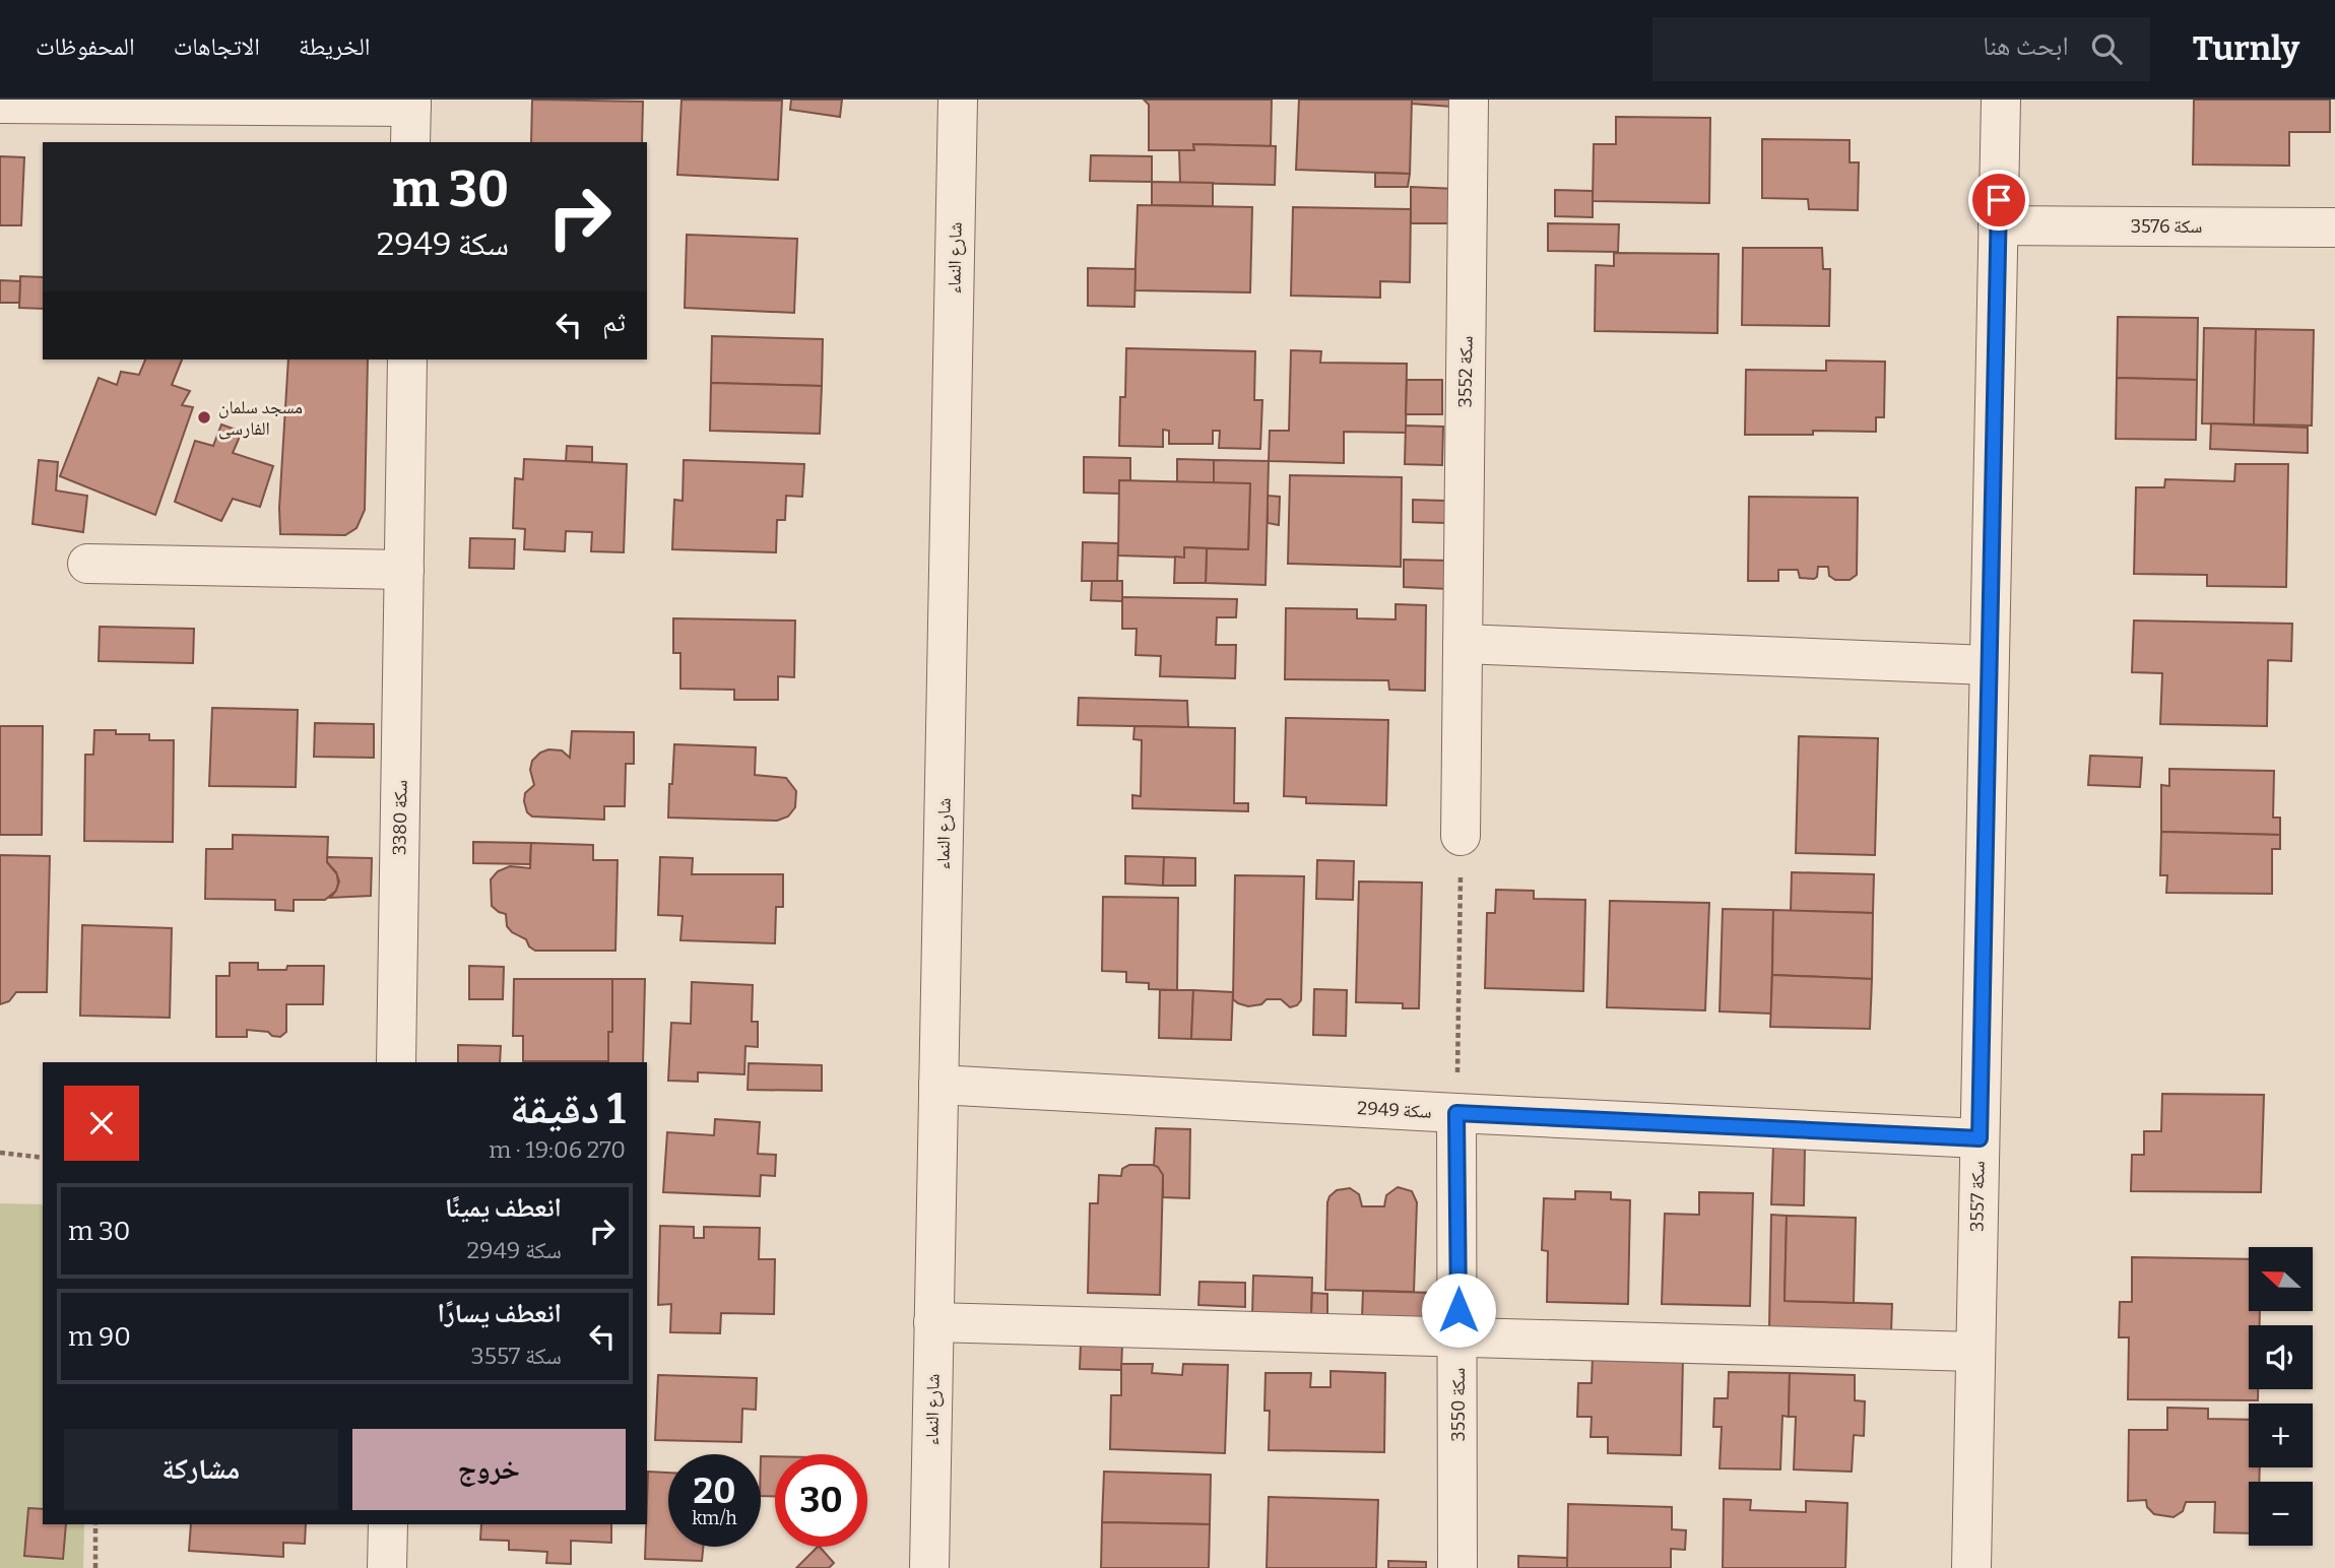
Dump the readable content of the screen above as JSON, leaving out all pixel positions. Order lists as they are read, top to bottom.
{
  "streets": {
    "street": [
      "سكة 3576",
      "شارع النماء",
      "سكة 3552",
      "سكة 3380",
      "سكة 2949",
      "سكة 3557",
      "سكة 3550"
    ]
  },
  "crossings": [
    ["سكة 3576", "سكة 3557"],
    ["شارع النماء", "سكة 2949"],
    ["سكة 2949", "سكة 3557"],
    ["سكة 2949", "سكة 3550"]
  ],
  "places": ["مسجد سلمان الفارسى"],
  "north": "left",
  "page": {
    "header": "Turnly",
    "search": "ابحث هنا",
    "nav": ["الخريطة", "الاتجاهات", "المحفوظات"],
    "turn": ["30 m", "سكة 2949"],
    "then": "ثم",
    "heading": ["1 دقيقة", "270 m · 19:06"],
    "list": [
      {
        "name": "انعطف يمينًا",
        "note": "سكة 2949",
        "value": "30 m"
      },
      {
        "name": "انعطف يسارًا",
        "note": "سكة 3557",
        "value": "90 m"
      }
    ],
    "map_buttons": ["+", "−"],
    "buttons": ["خروج", "مشاركة"],
    "speed": "20 km/h",
    "limit": "30"
  }
}
